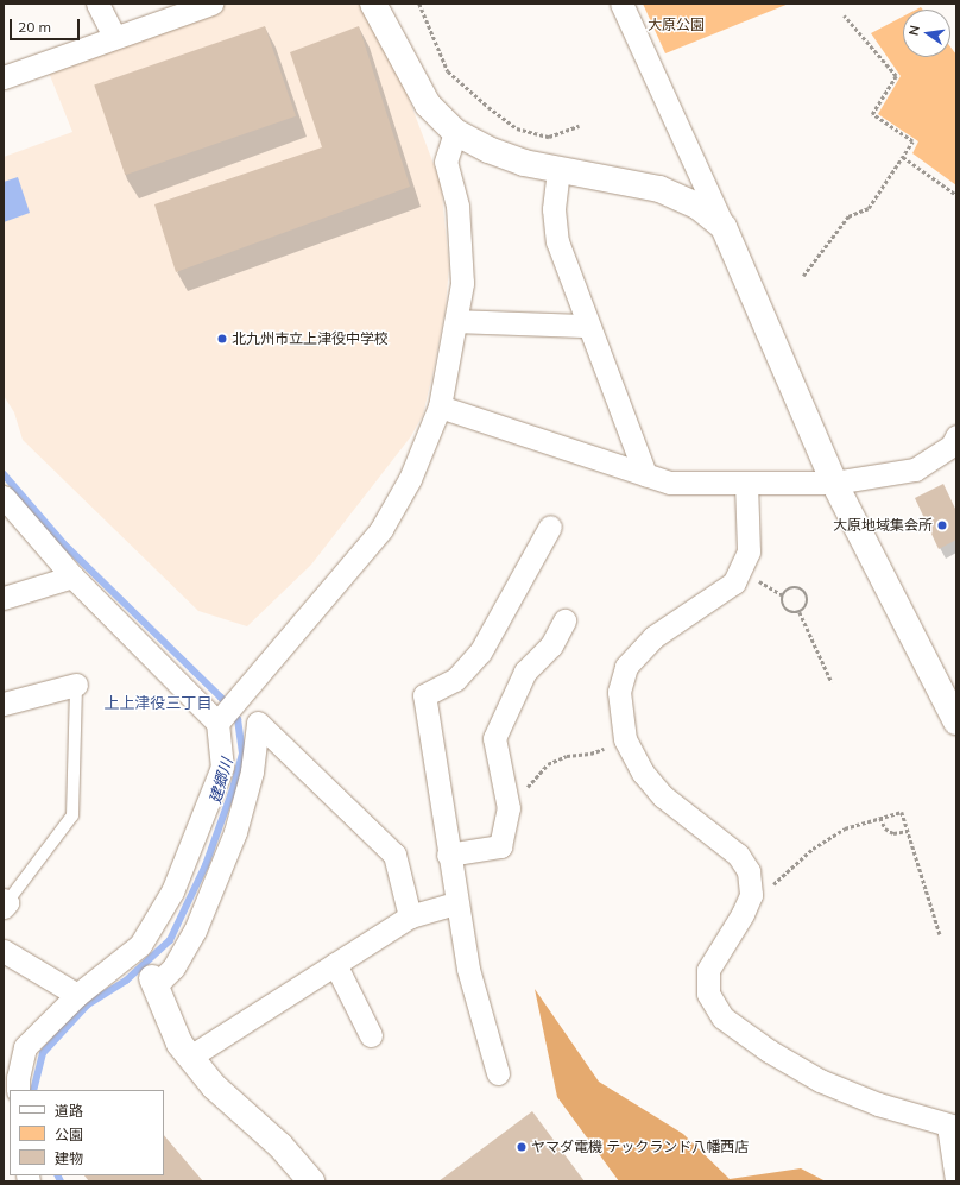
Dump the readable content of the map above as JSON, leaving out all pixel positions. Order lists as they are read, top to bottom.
{
  "districts": ["上上津役三丁目"],
  "water": ["建郷川"],
  "parks": ["大原公園"],
  "places": ["北九州市立上津役中学校", "大原地域集会所", "ヤマダ電機 テックランド八幡西店"],
  "legend": ["道路", "公園", "建物"],
  "scale_bar": "20 m",
  "north": "left"
}
